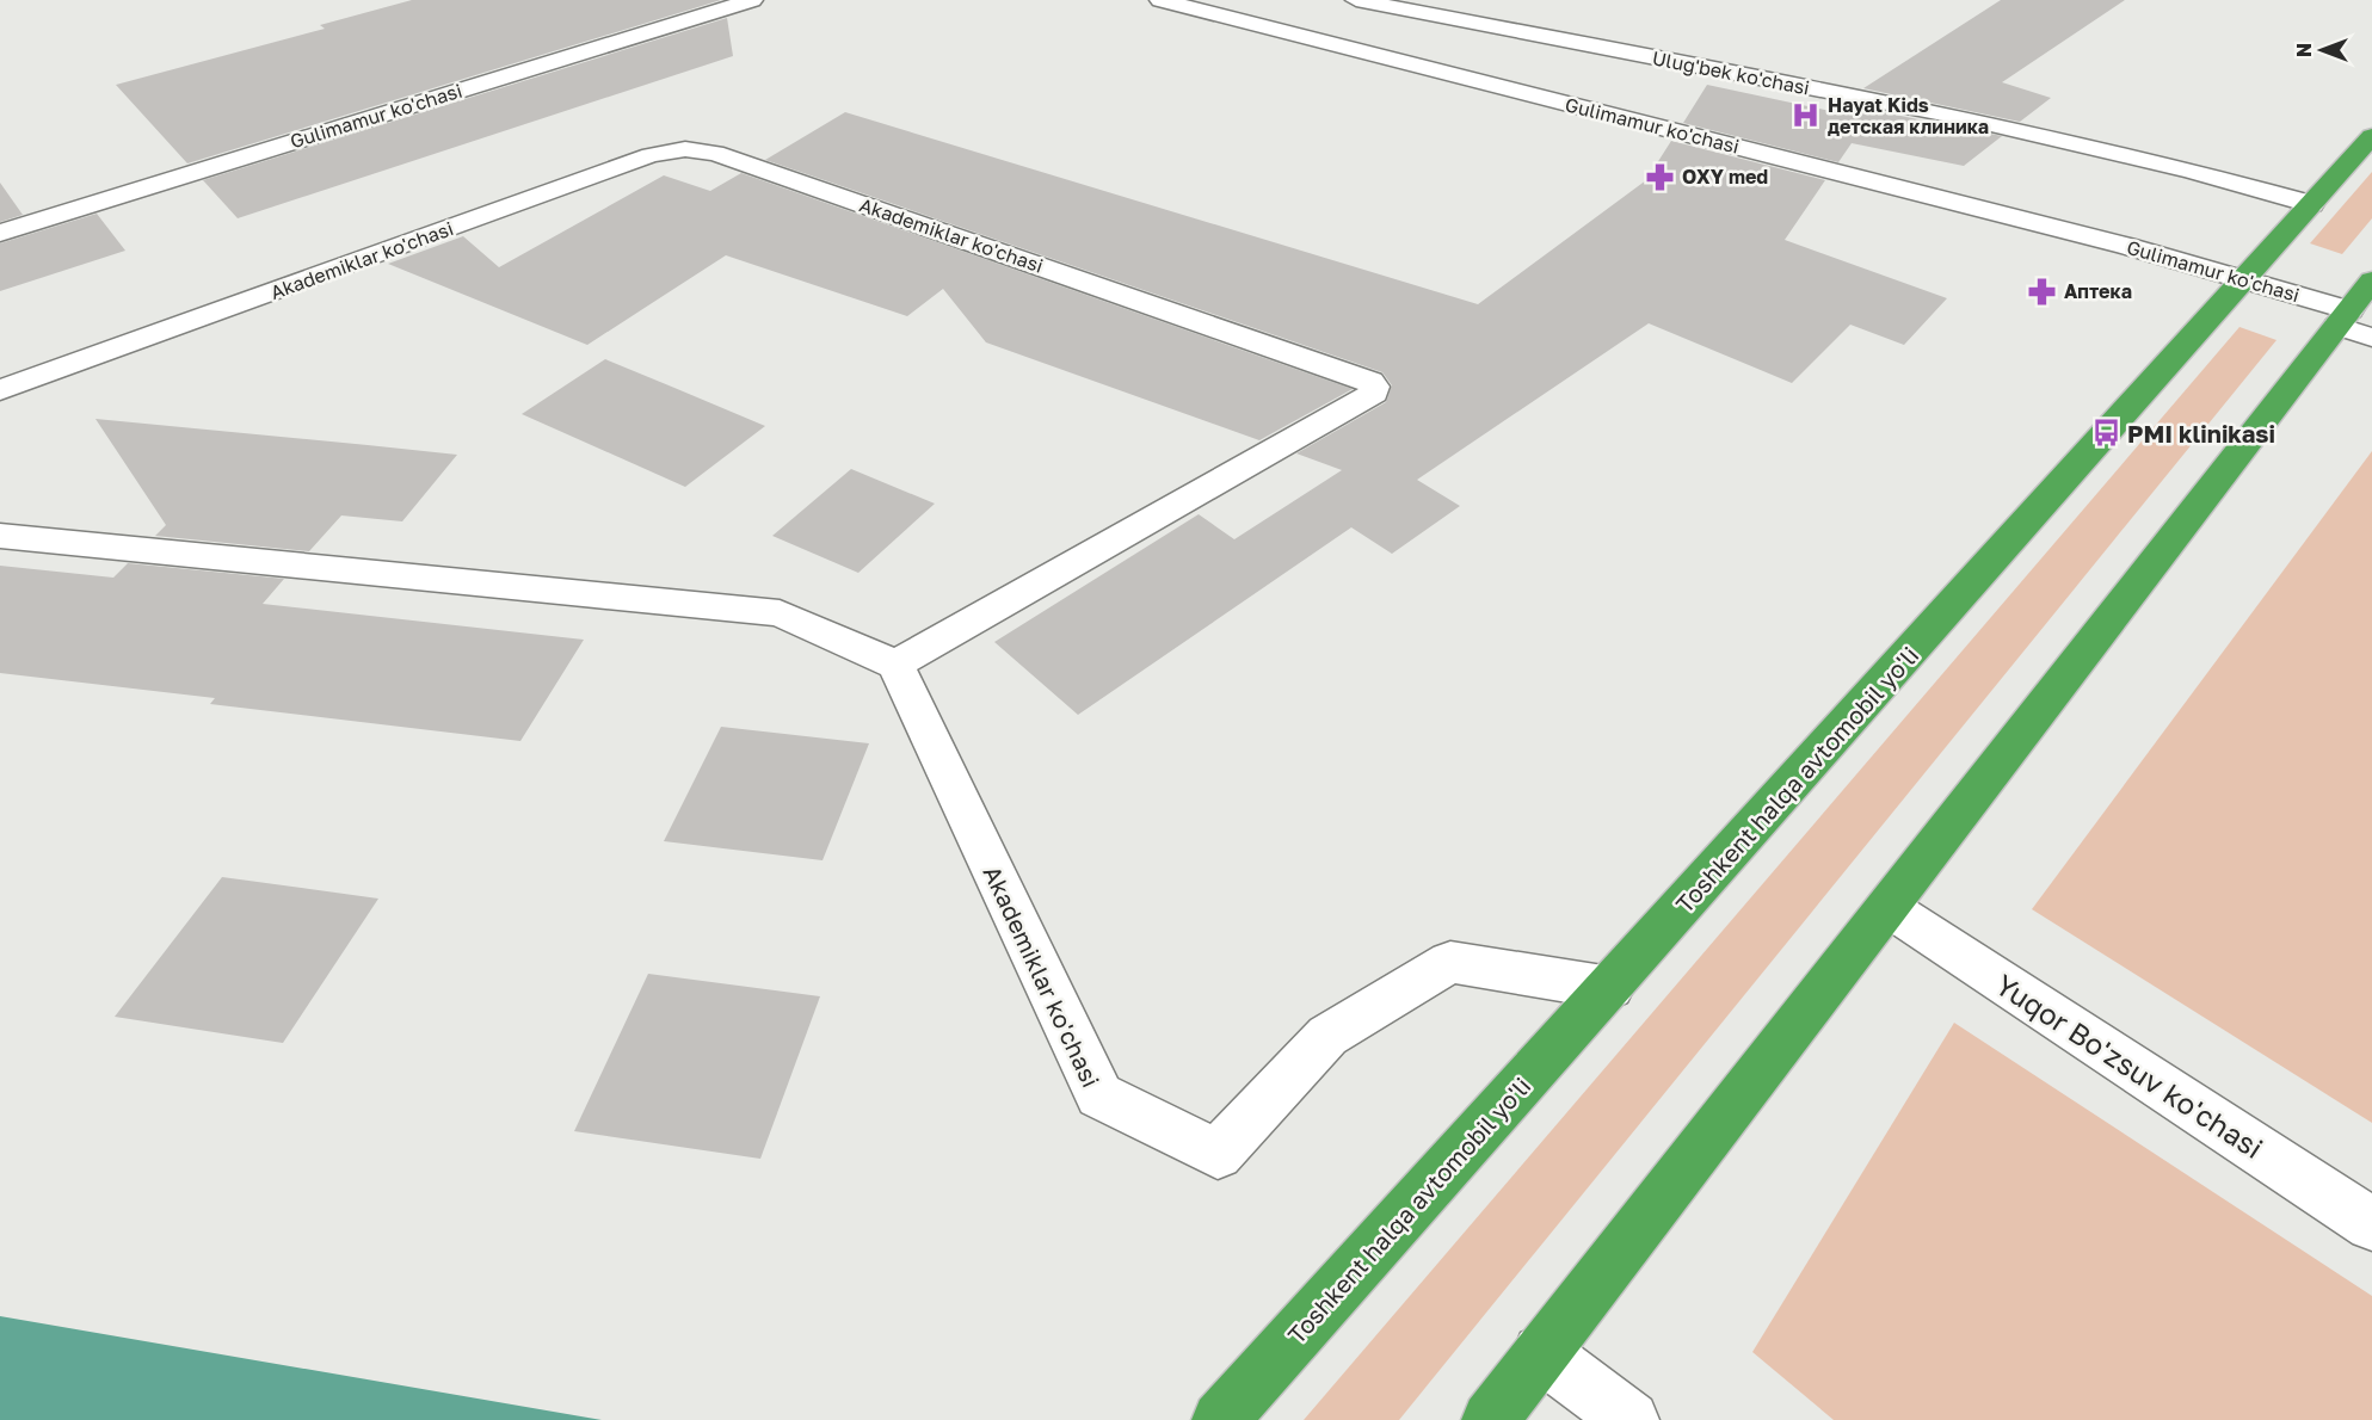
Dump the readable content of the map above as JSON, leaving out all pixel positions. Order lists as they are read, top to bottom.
{
  "streets": {
    "highway": ["Toshkent halqa avtomobil yo'li"],
    "street": [
      "Ulug'bek ko'chasi",
      "Gulimamur ko'chasi",
      "Akademiklar ko'chasi",
      "Yuqor Bo'zsuv ko'chasi"
    ]
  },
  "crossings": [
    ["Ulug'bek ko'chasi", "Toshkent halqa avtomobil yo'li"],
    ["Gulimamur ko'chasi", "Toshkent halqa avtomobil yo'li"],
    ["Akademiklar ko'chasi", "Toshkent halqa avtomobil yo'li"]
  ],
  "places": {
    "hospital": ["Hayat Kids детская клиника"],
    "pharmacy": ["OXY med", "Аптека"],
    "bus stop": ["PMI klinikasi"]
  },
  "north": "left"
}
